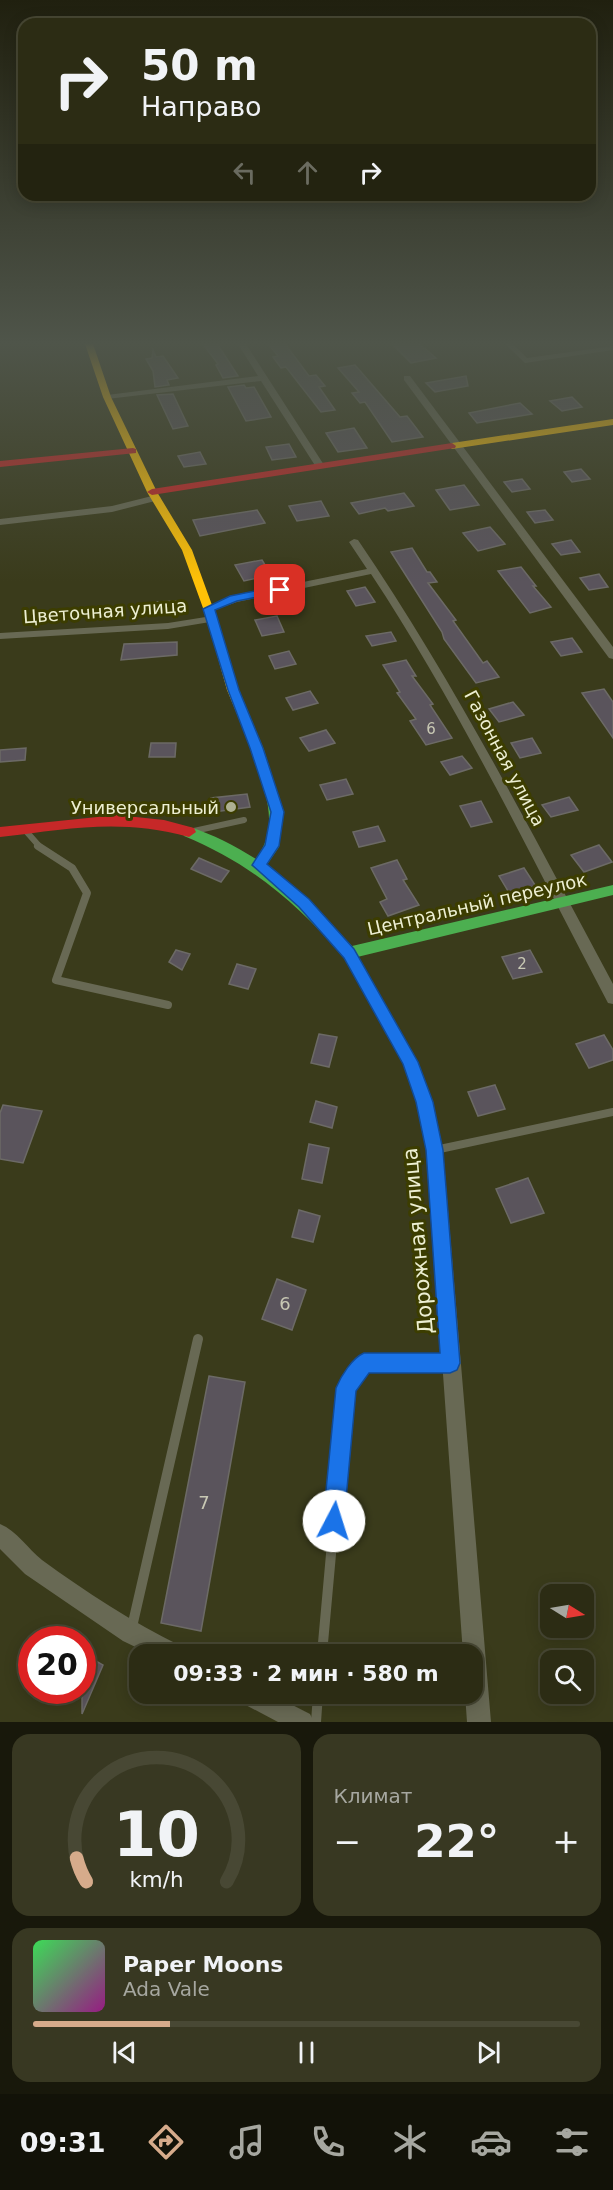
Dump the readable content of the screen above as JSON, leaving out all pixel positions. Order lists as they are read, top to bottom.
{
  "streets": {
    "street": [
      "Цветочная улица",
      "Газонная улица",
      "Центральный переулок",
      "Дорожная улица"
    ]
  },
  "crossings": [
    ["Цветочная улица", "Газонная улица"],
    ["Газонная улица", "Центральный переулок"],
    ["Центральный переулок", "Дорожная улица"]
  ],
  "places": ["Универсальный"],
  "house_numbers": [
    "6",
    "2",
    "6",
    "7"
  ],
  "north": "right",
  "page": {
    "turn": ["50 m", "Направо"],
    "limit": "20",
    "trip": "09:33 · 2 мин · 580 m",
    "tile": "Климат",
    "heat": ["−", "22°", "+"],
    "song": ["Paper Moons", "Ada Vale"],
    "tabs": "09:31",
    "gauge": ["10", "km/h"]
  }
}
